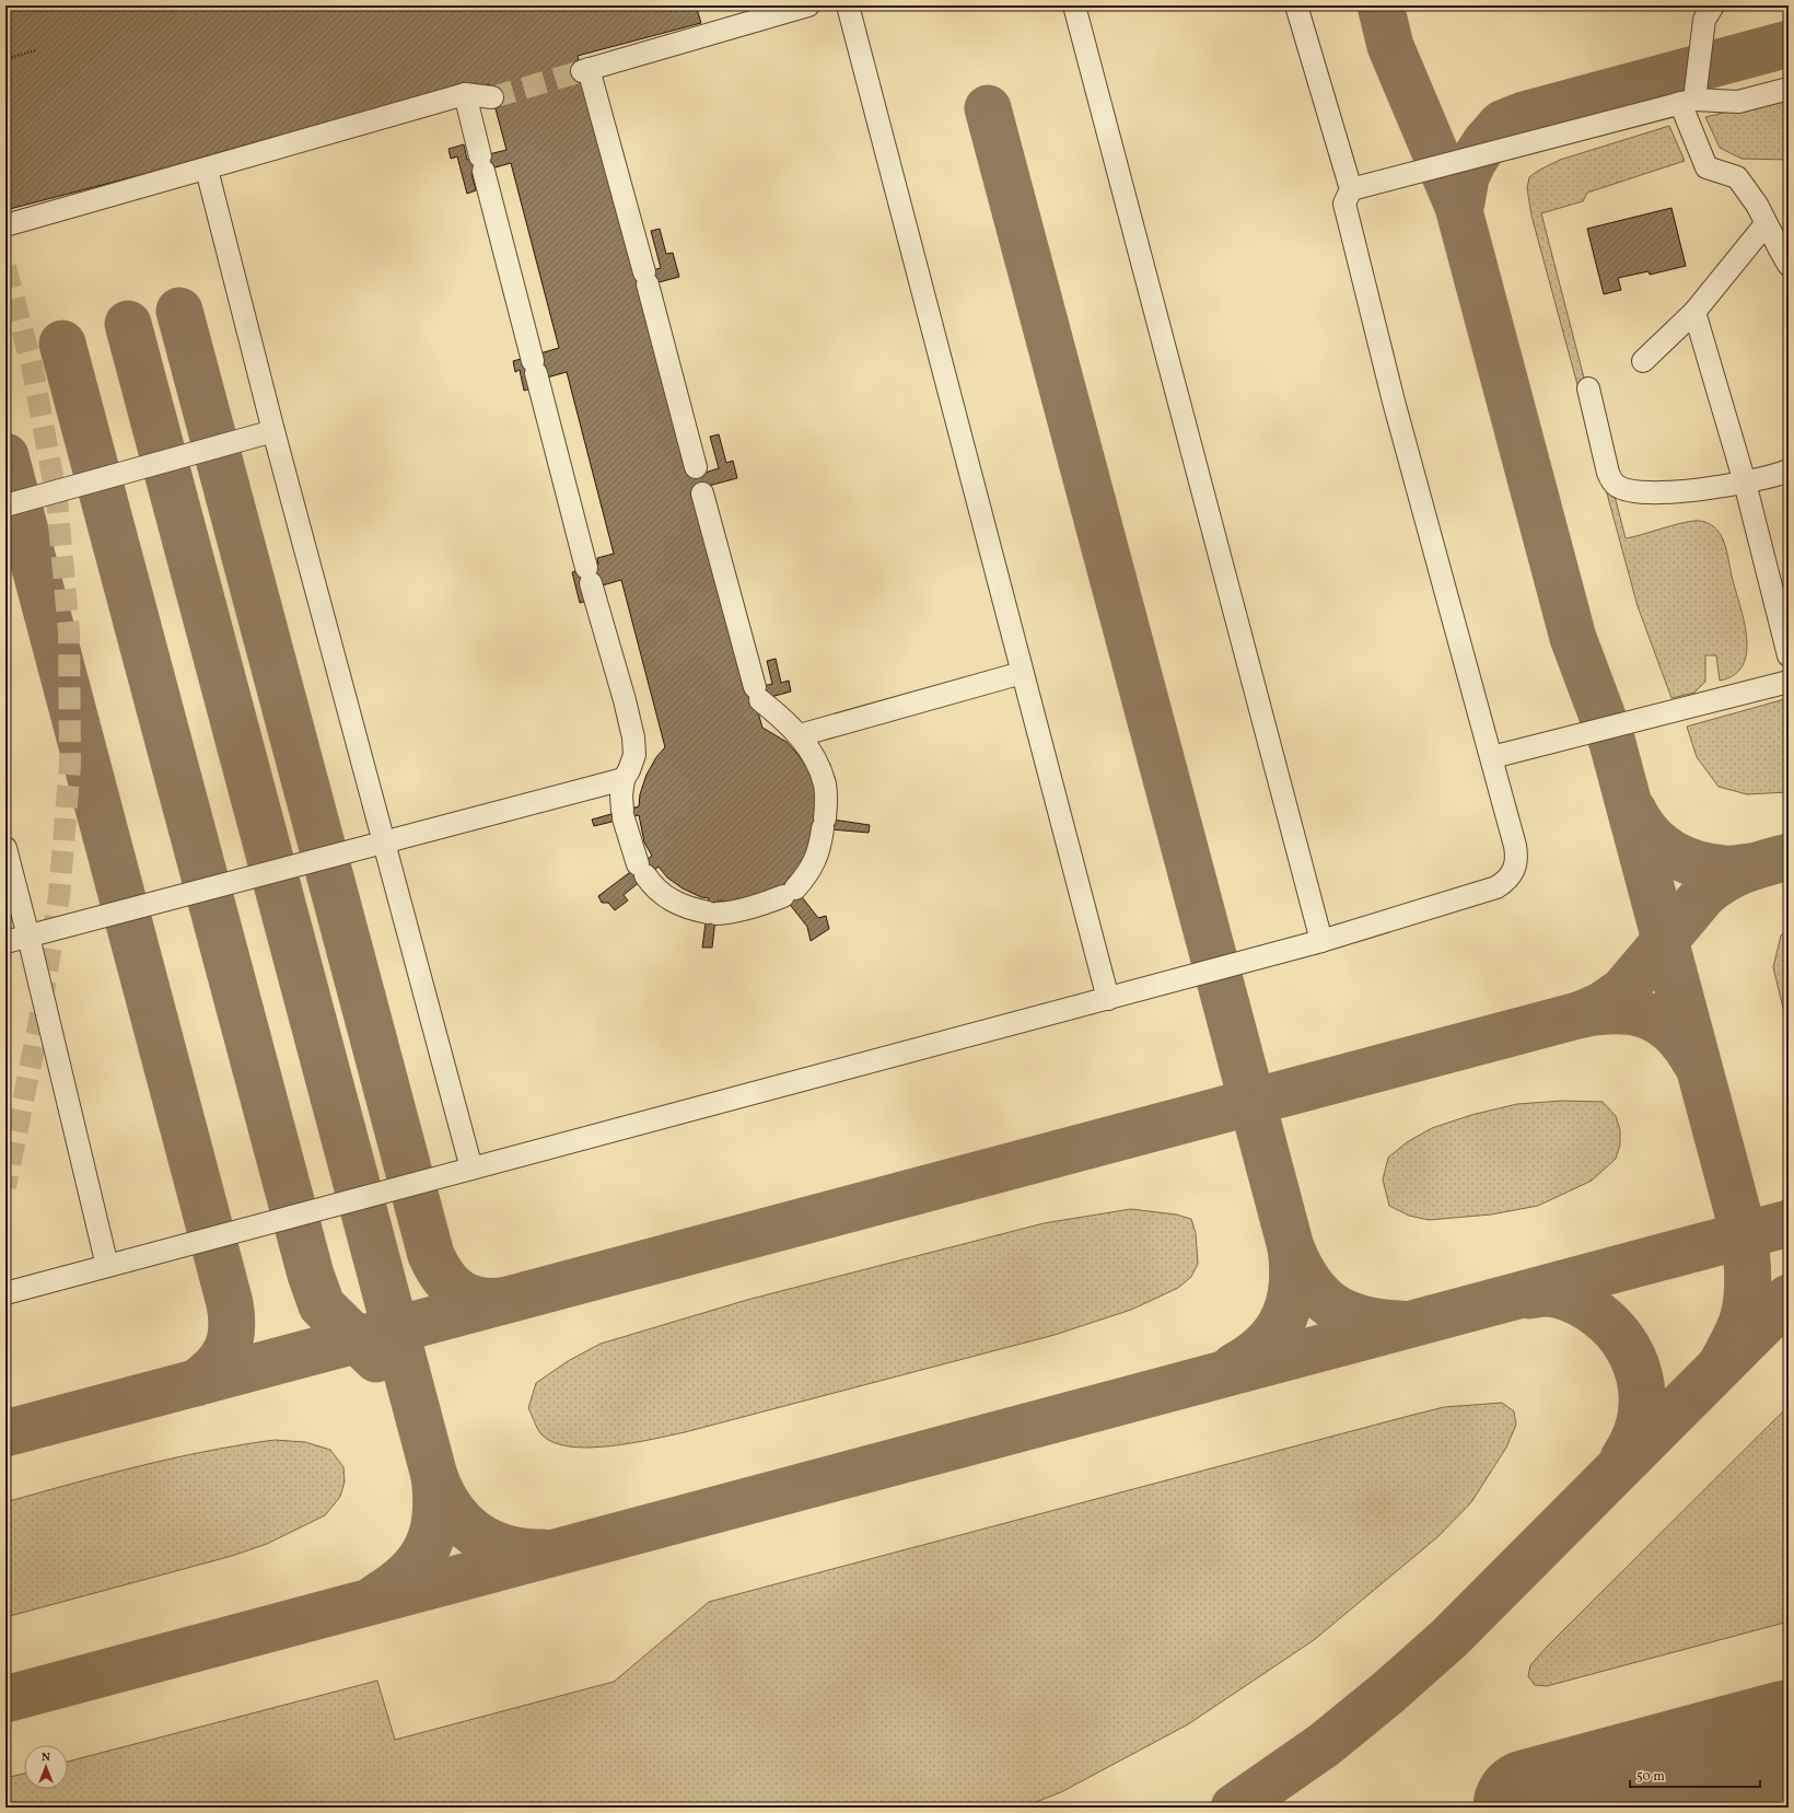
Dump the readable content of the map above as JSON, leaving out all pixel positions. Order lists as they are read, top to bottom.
{
  "scale_bar": "50 m",
  "north": "top"
}
